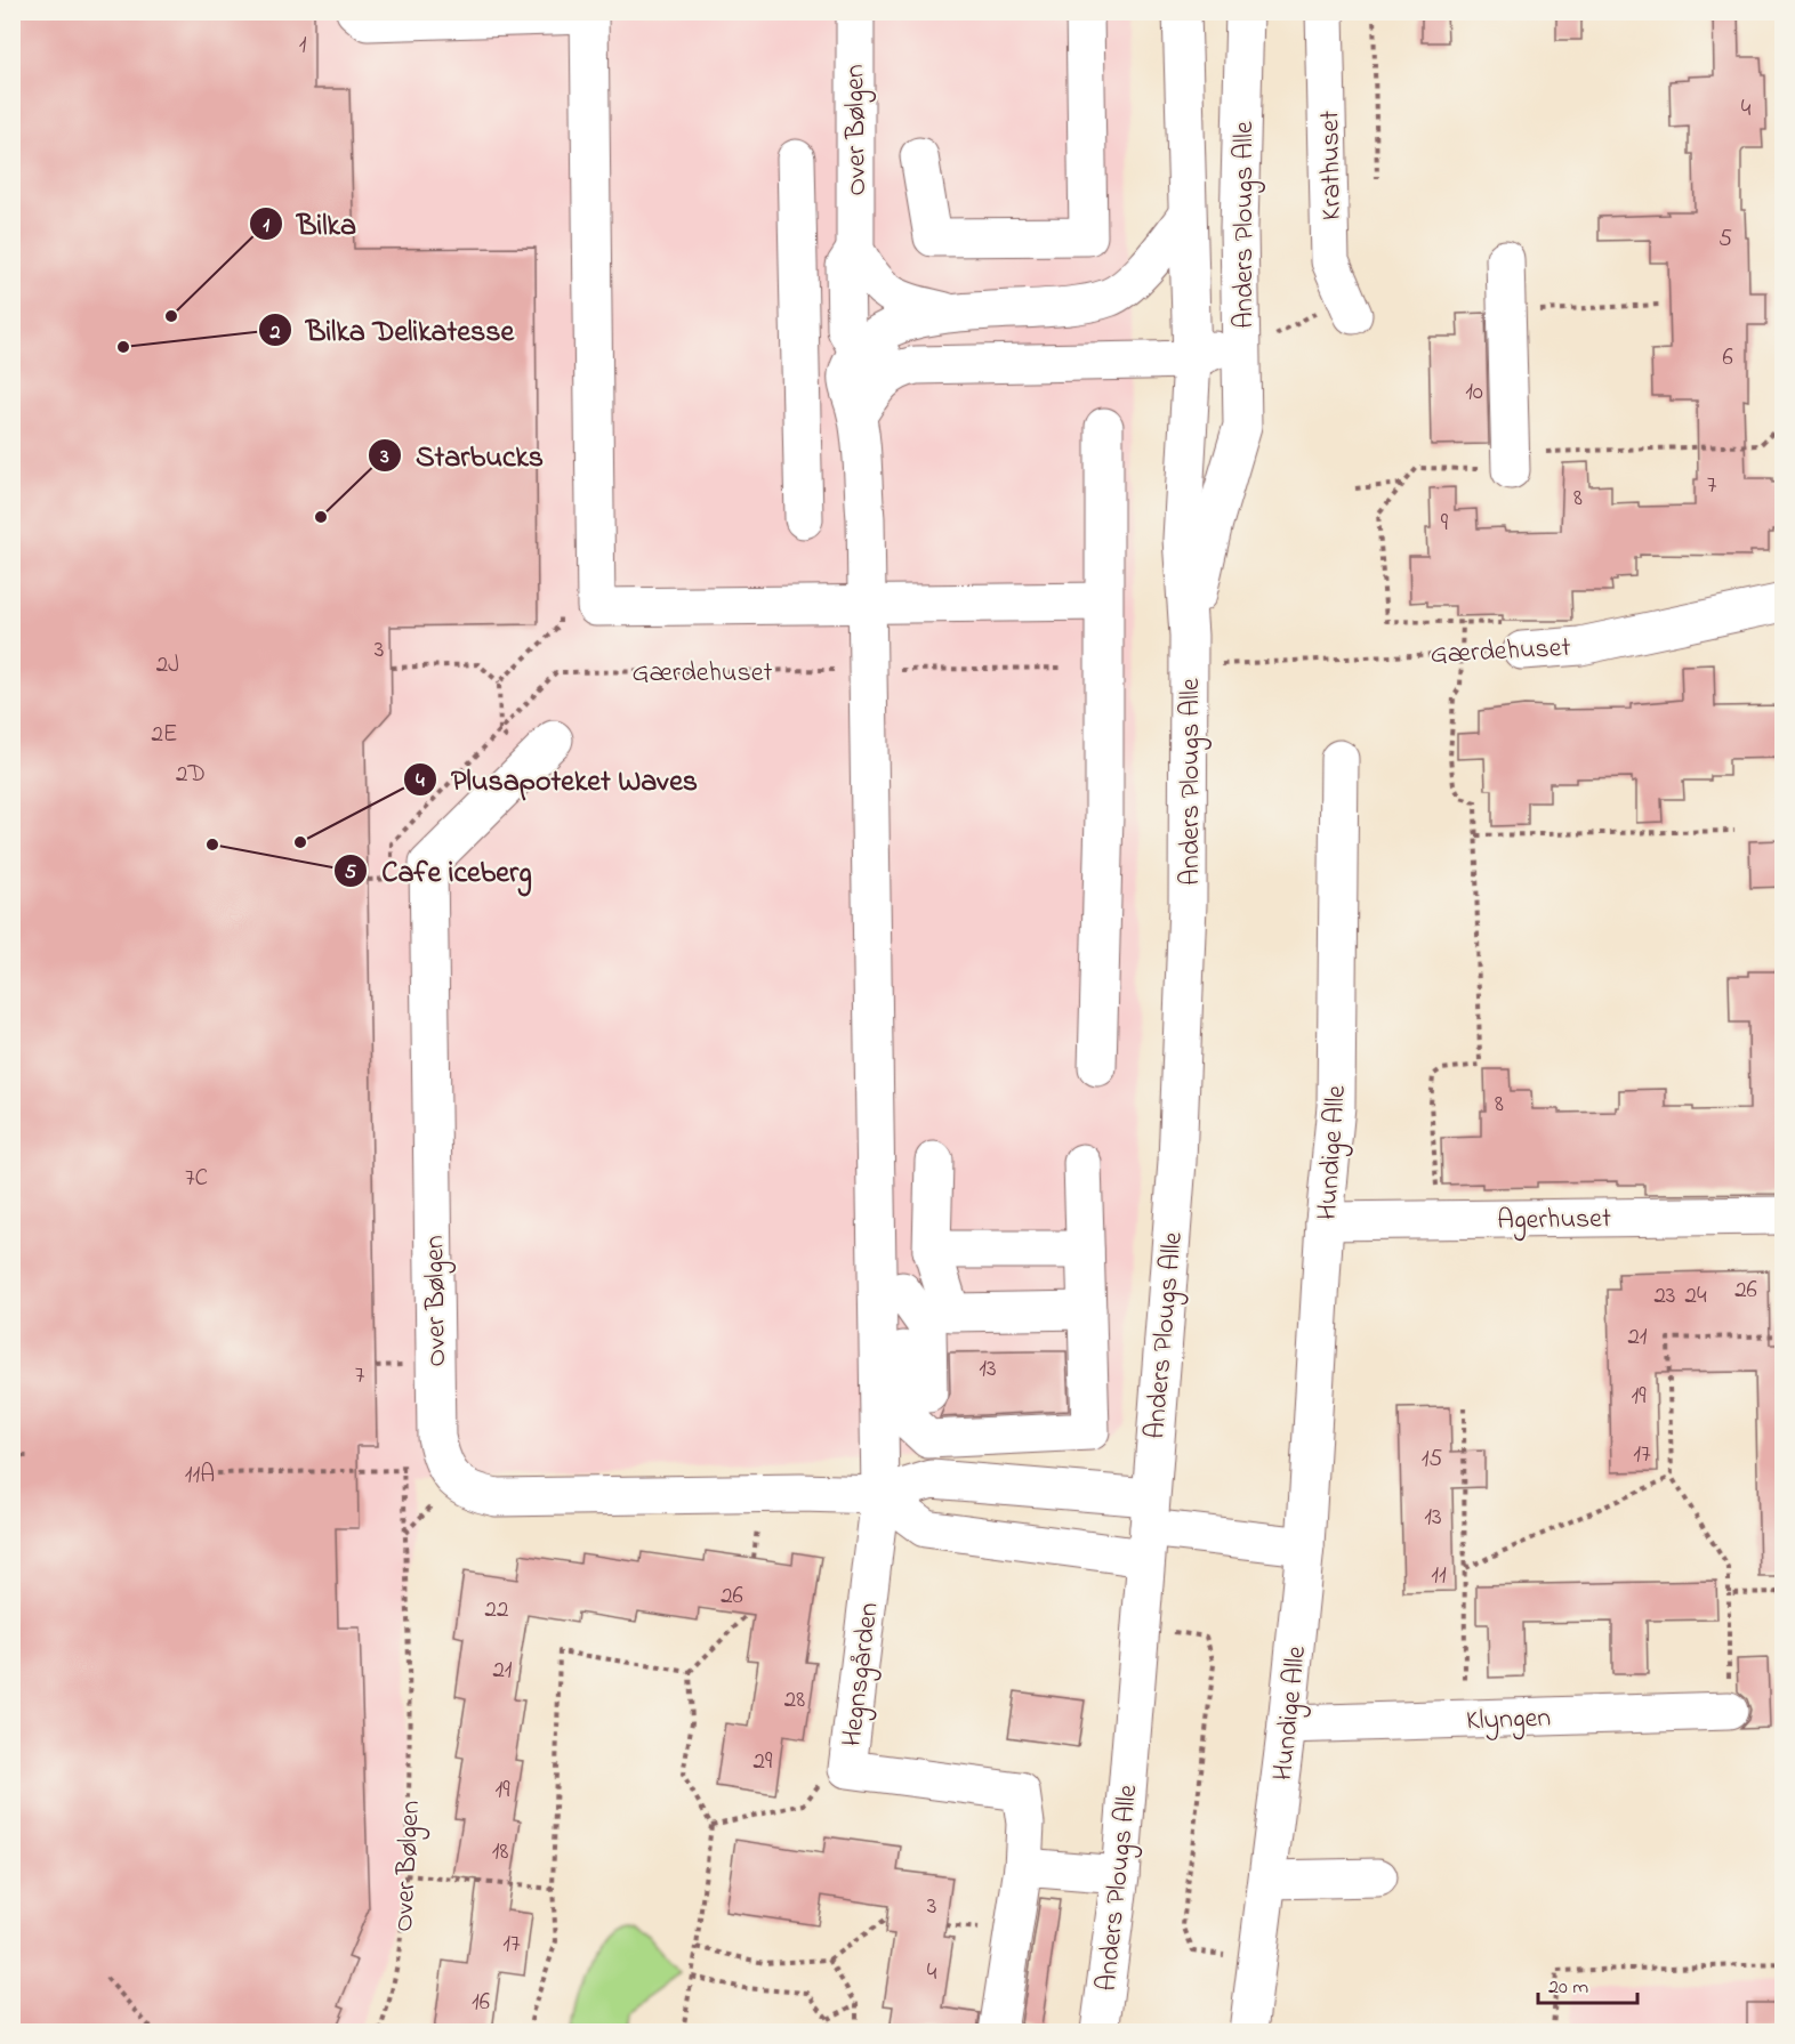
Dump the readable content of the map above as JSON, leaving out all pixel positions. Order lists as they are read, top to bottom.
{
  "streets": {
    "street": [
      "Over Bølgen",
      "Krathuset",
      "Anders Plougs Alle",
      "Gærdehuset",
      "Hundige Alle",
      "Agerhuset",
      "Hegnsgården",
      "Klyngen"
    ]
  },
  "crossings": [
    ["Over Bølgen", "Anders Plougs Alle"],
    ["Over Bølgen", "Hegnsgården"],
    ["Hundige Alle", "Agerhuset"],
    ["Hundige Alle", "Klyngen"]
  ],
  "places": [
    "Bilka",
    "Bilka Delikatesse",
    "Starbucks",
    "Plusapoteket Waves",
    "Cafe iceberg"
  ],
  "house_numbers": [
    "1",
    "4",
    "5",
    "6",
    "10",
    "7",
    "8",
    "9",
    "3",
    "2J",
    "2E",
    "2D",
    "8",
    "7C",
    "26",
    "23",
    "24",
    "21",
    "13",
    "7",
    "19",
    "17",
    "15",
    "11A",
    "13",
    "11",
    "26",
    "22",
    "21",
    "28",
    "29",
    "19",
    "18",
    "3",
    "17",
    "4",
    "16"
  ],
  "scale_bar": "20 m"
}
